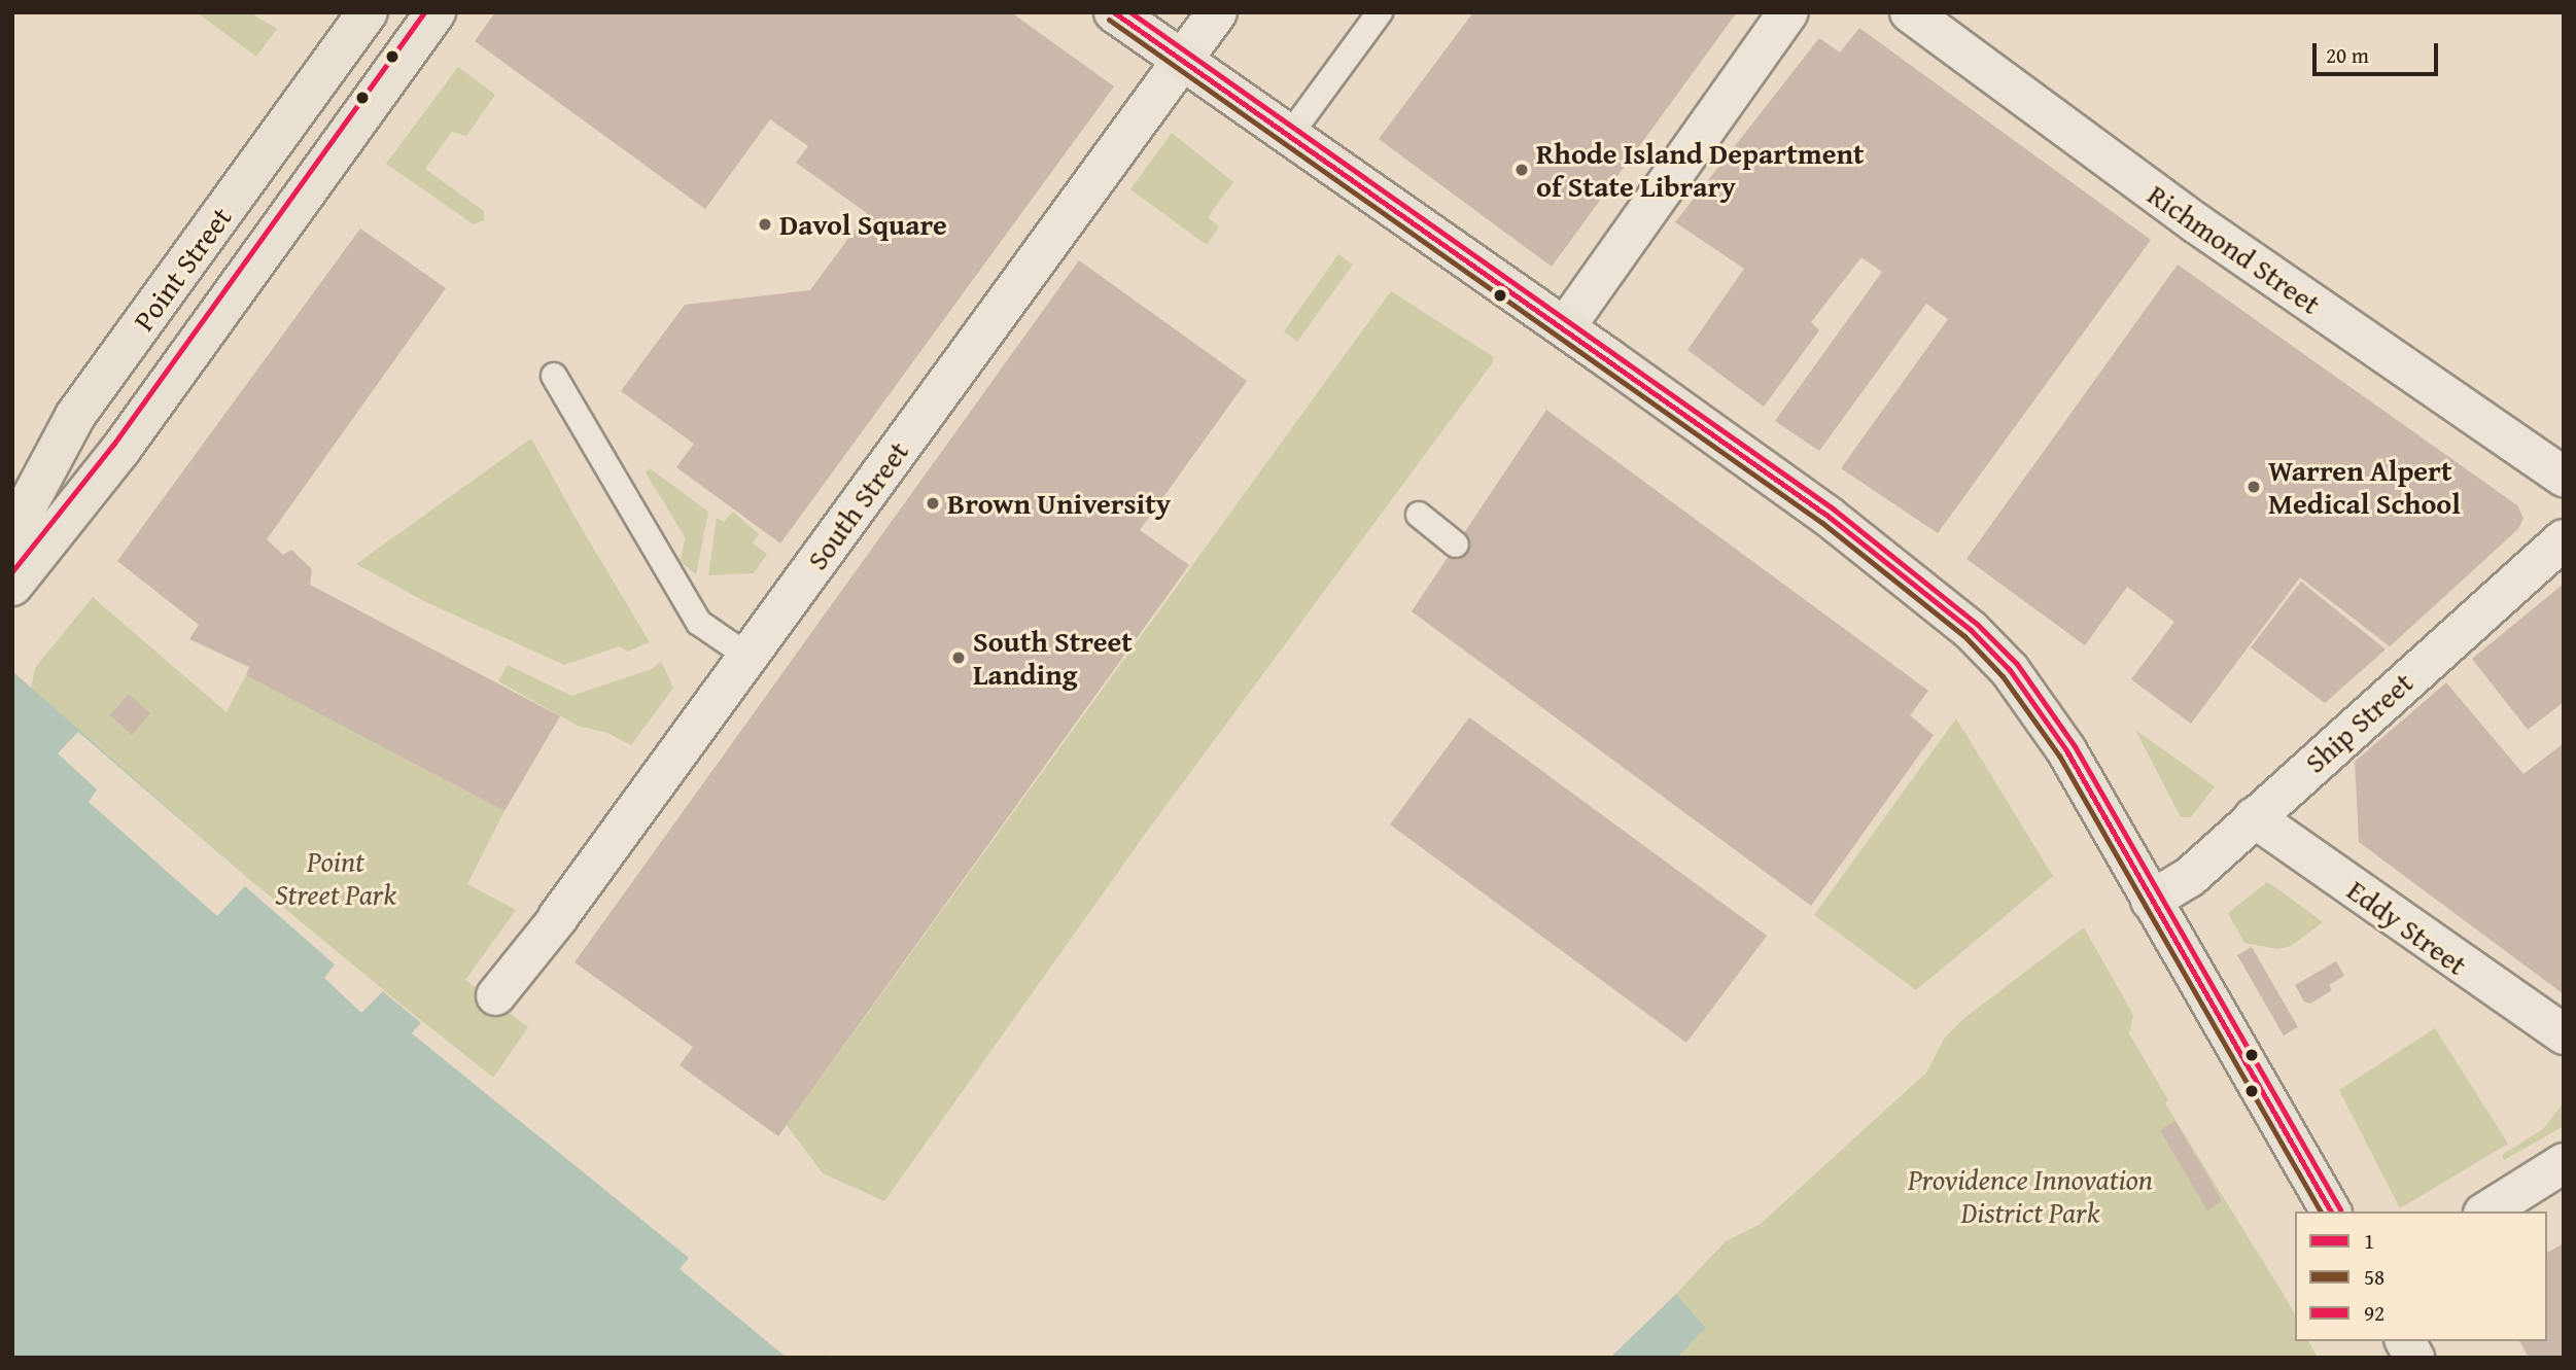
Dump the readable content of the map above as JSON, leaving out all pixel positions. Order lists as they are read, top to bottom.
{
  "streets": {
    "main road": ["Point Street"],
    "street": [
      "Richmond Street",
      "South Street",
      "Ship Street",
      "Eddy Street"
    ]
  },
  "crossings": [
    ["Ship Street", "Eddy Street"]
  ],
  "parks": ["Point Street Park", "Providence Innovation District Park"],
  "places": [
    "Rhode Island Department of State Library",
    "Davol Square",
    "Warren Alpert Medical School",
    "Brown University",
    "South Street Landing"
  ],
  "lines": ["transit line 1", "transit line 92", "transit line 58"],
  "legend": ["1", "58", "92"],
  "scale_bar": "20 m"
}
